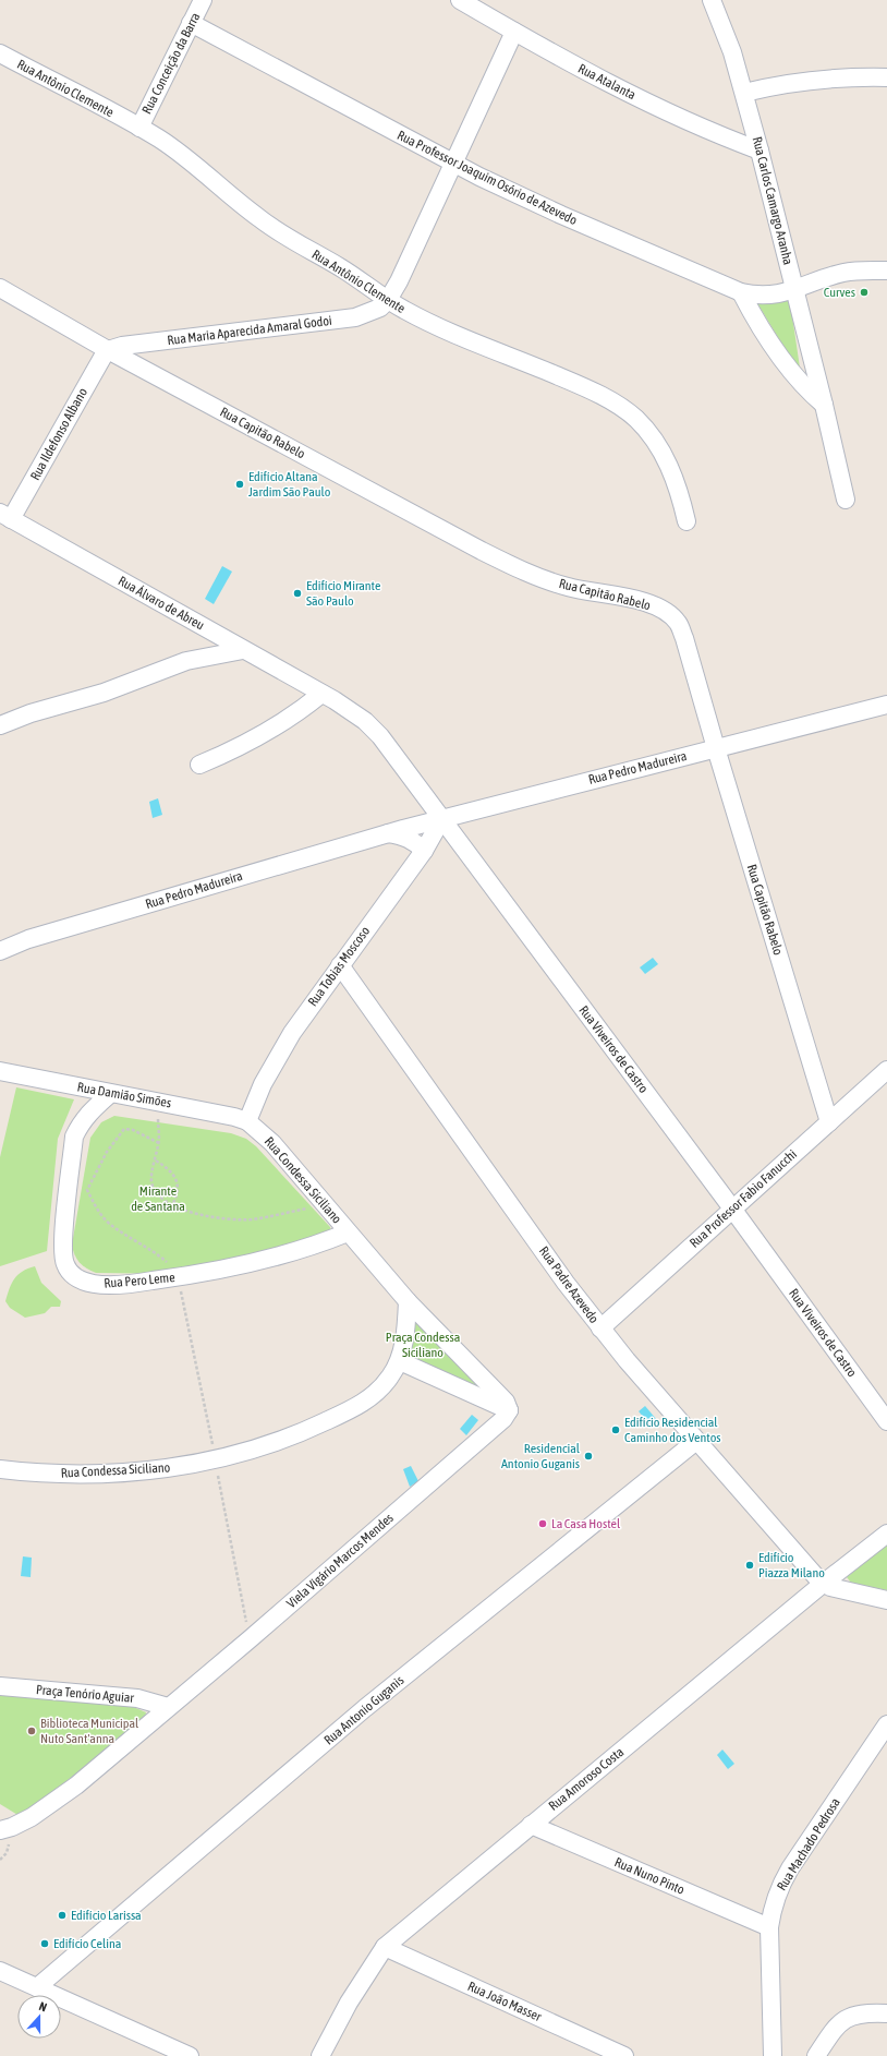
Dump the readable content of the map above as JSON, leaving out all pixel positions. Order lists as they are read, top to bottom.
{
  "streets": {
    "street": [
      "Rua Conceição da Barra",
      "Rua Atalanta",
      "Rua Antônio Clemente",
      "Rua Professor Joaquim Osório de Azevedo",
      "Rua Carlos Camargo Aranha",
      "Rua Maria Aparecida Amaral Godoi",
      "Rua Capitão Rabelo",
      "Rua Ildefonso Albano",
      "Rua Álvaro de Abreu",
      "Rua Pedro Madureira",
      "Rua Tobias Moscoso",
      "Rua Viveiros de Castro",
      "Rua Damião Simões",
      "Rua Condessa Siciliano",
      "Rua Professor Fabio Fanucchi",
      "Rua Pero Leme",
      "Rua Padre Azevedo",
      "Viela Vigário Marcos Mendes",
      "Praça Tenório Aguiar",
      "Rua Antonio Guganis",
      "Rua Amoroso Costa",
      "Rua Machado Pedrosa",
      "Rua Nuno Pinto",
      "Rua João Masser"
    ]
  },
  "crossings": [
    ["Rua Conceição da Barra", "Rua Antônio Clemente"],
    ["Rua Conceição da Barra", "Rua Professor Joaquim Osório de Azevedo"],
    ["Rua Atalanta", "Rua Carlos Camargo Aranha"],
    ["Rua Antônio Clemente", "Rua Maria Aparecida Amaral Godoi"],
    ["Rua Professor Joaquim Osório de Azevedo", "Rua Carlos Camargo Aranha"],
    ["Rua Maria Aparecida Amaral Godoi", "Rua Capitão Rabelo"],
    ["Rua Maria Aparecida Amaral Godoi", "Rua Ildefonso Albano"],
    ["Rua Capitão Rabelo", "Rua Ildefonso Albano"],
    ["Rua Capitão Rabelo", "Rua Pedro Madureira"],
    ["Rua Capitão Rabelo", "Rua Professor Fabio Fanucchi"],
    ["Rua Ildefonso Albano", "Rua Álvaro de Abreu"],
    ["Rua Álvaro de Abreu", "Rua Viveiros de Castro"],
    ["Rua Pedro Madureira", "Rua Tobias Moscoso"],
    ["Rua Pedro Madureira", "Rua Viveiros de Castro"],
    ["Rua Tobias Moscoso", "Rua Viveiros de Castro"],
    ["Rua Tobias Moscoso", "Rua Damião Simões"],
    ["Rua Tobias Moscoso", "Rua Condessa Siciliano"],
    ["Rua Tobias Moscoso", "Rua Padre Azevedo"],
    ["Rua Viveiros de Castro", "Rua Professor Fabio Fanucchi"],
    ["Rua Damião Simões", "Rua Condessa Siciliano"],
    ["Rua Damião Simões", "Rua Pero Leme"],
    ["Rua Condessa Siciliano", "Rua Pero Leme"],
    ["Rua Condessa Siciliano", "Viela Vigário Marcos Mendes"],
    ["Rua Professor Fabio Fanucchi", "Rua Padre Azevedo"],
    ["Rua Padre Azevedo", "Rua Antonio Guganis"],
    ["Rua Padre Azevedo", "Rua Amoroso Costa"],
    ["Viela Vigário Marcos Mendes", "Praça Tenório Aguiar"],
    ["Rua Amoroso Costa", "Rua Nuno Pinto"],
    ["Rua Amoroso Costa", "Rua João Masser"],
    ["Rua Machado Pedrosa", "Rua Nuno Pinto"]
  ],
  "parks": ["Mirante de Santana", "Praça Condessa Siciliano"],
  "places": [
    "Curves",
    "Edifício Altana Jardim São Paulo",
    "Edifício Mirante São Paulo",
    "Edifício Residencial Caminho dos Ventos",
    "Residencial Antonio Guganis",
    "La Casa Hostel",
    "Edifício Piazza Milano",
    "Biblioteca Municipal Nuto Sant'anna",
    "Edifício Larissa",
    "Edifício Celina"
  ],
  "north": "top"
}
